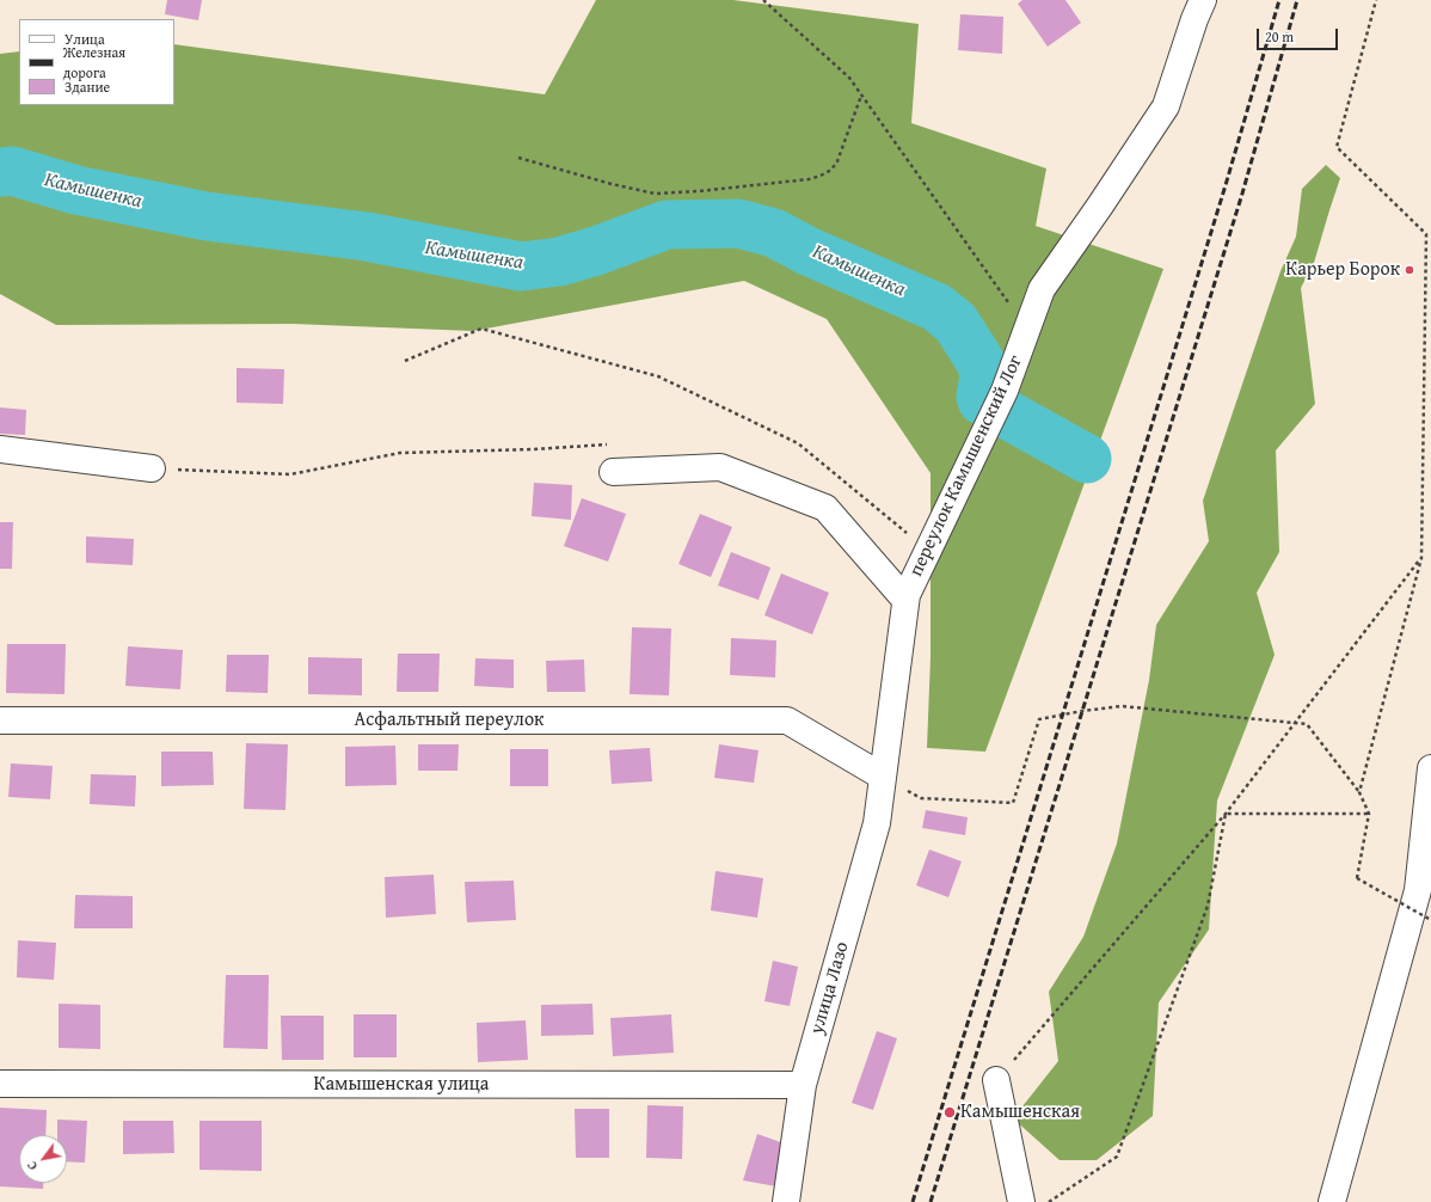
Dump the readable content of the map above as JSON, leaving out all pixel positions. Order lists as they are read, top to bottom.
{
  "streets": {
    "main road": [
      "переулок Камышенский Лог",
      "Асфальтный переулок",
      "улица Лазо",
      "Камышенская улица"
    ]
  },
  "crossings": [
    ["переулок Камышенский Лог", "Асфальтный переулок"],
    ["переулок Камышенский Лог", "улица Лазо"],
    ["Асфальтный переулок", "улица Лазо"],
    ["улица Лазо", "Камышенская улица"]
  ],
  "water": ["Камышенка"],
  "places": ["Карьер Борок", "Камышенская"],
  "legend": ["Улица", "Железная дорога", "Здание"],
  "scale_bar": "20 m",
  "north": "bottom left"
}
